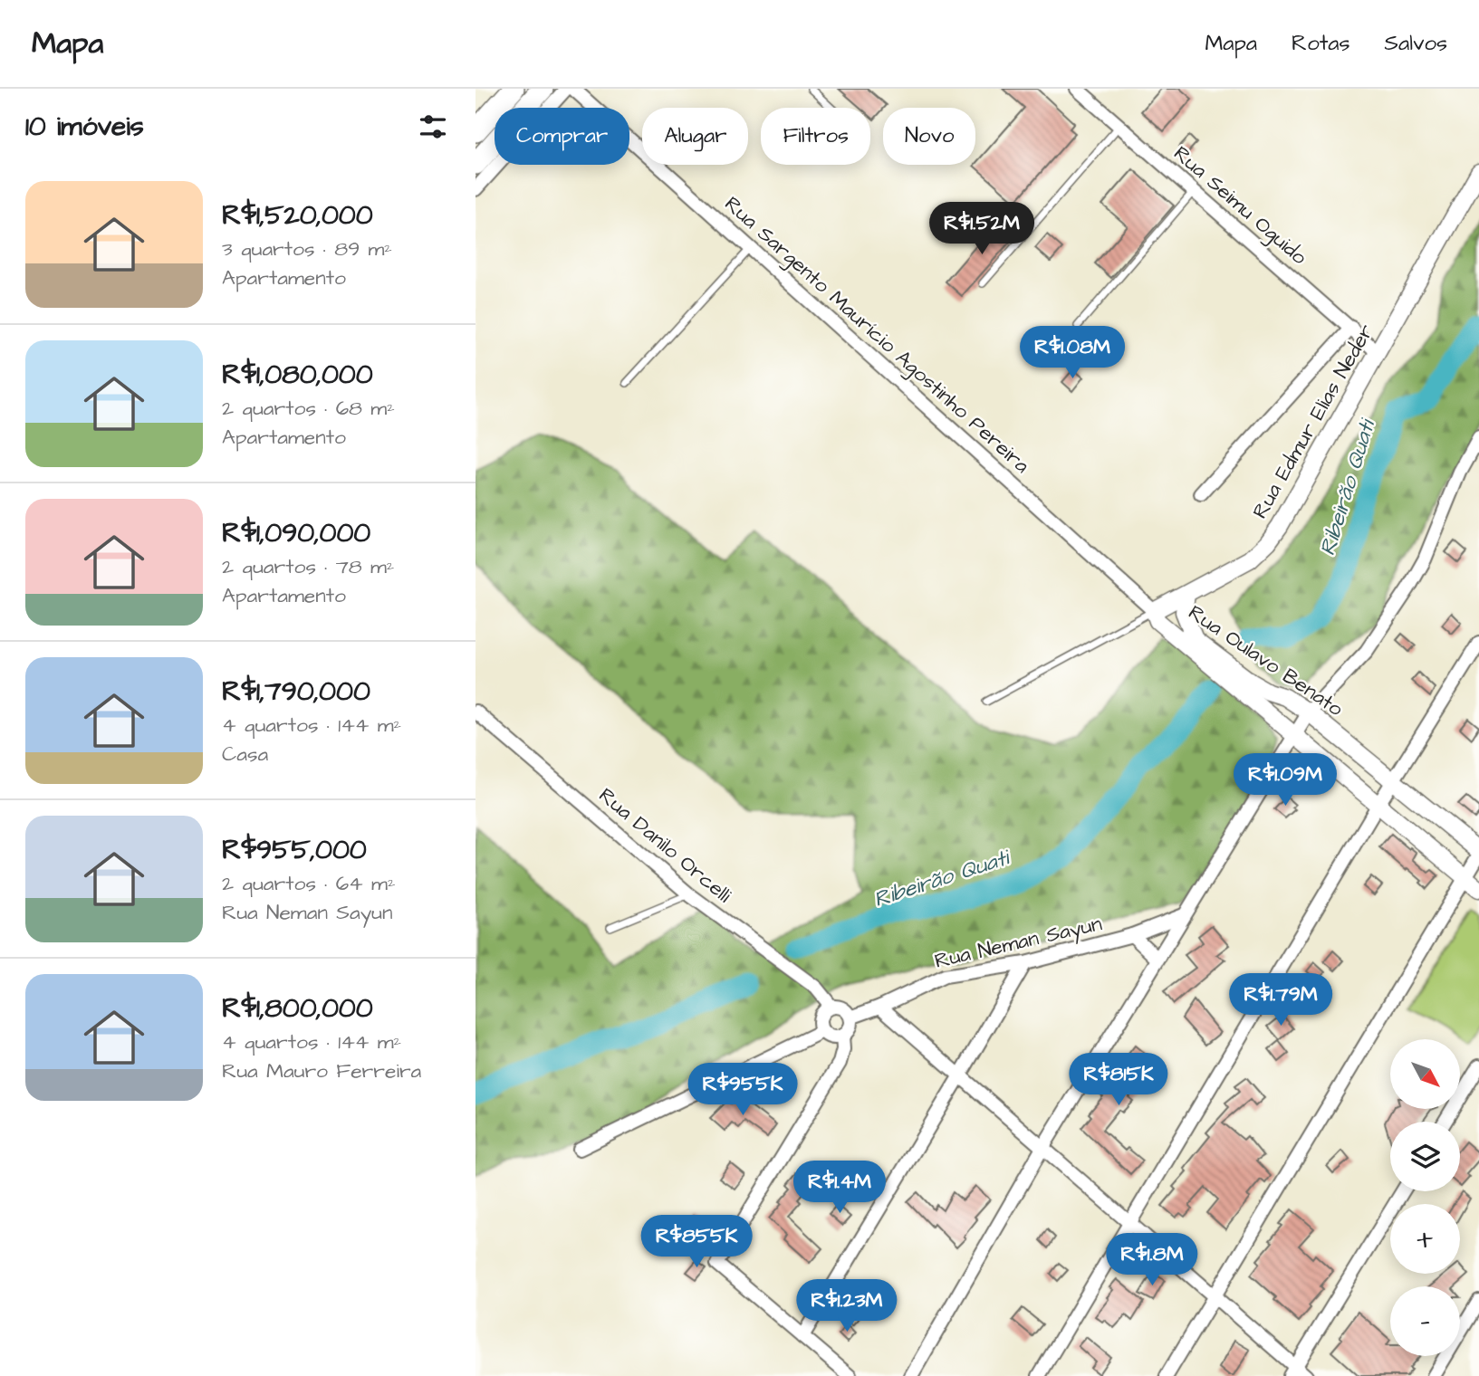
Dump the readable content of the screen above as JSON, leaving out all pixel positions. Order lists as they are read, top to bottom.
{
  "streets": {
    "street": [
      "Rua Seimu Oguido",
      "Rua Sargento Maurício Agostinho Pereira",
      "Rua Edmur Elias Neder",
      "Rua Oulavo Benato",
      "Rua Danilo Orcelli",
      "Rua Neman Sayun"
    ]
  },
  "crossings": [
    ["Rua Seimu Oguido", "Rua Edmur Elias Neder"],
    ["Rua Sargento Maurício Agostinho Pereira", "Rua Edmur Elias Neder"],
    ["Rua Sargento Maurício Agostinho Pereira", "Rua Oulavo Benato"],
    ["Rua Edmur Elias Neder", "Rua Oulavo Benato"],
    ["Rua Danilo Orcelli", "Rua Neman Sayun"]
  ],
  "water": ["Ribeirão Quati"],
  "north": "bottom right",
  "page": {
    "header": "Mapa",
    "nav": ["Mapa", "Rotas", "Salvos"],
    "heading": "10 imóveis",
    "chip": [
      "Comprar",
      "Alugar",
      "Filtros",
      "Novo"
    ],
    "list": [
      {
        "name": "R$1,520,000",
        "note": "3 quartos · 89 m² · Apartamento"
      },
      {
        "name": "R$1,080,000",
        "note": "2 quartos · 68 m² · Apartamento"
      },
      {
        "name": "R$1,090,000",
        "note": "2 quartos · 78 m² · Apartamento"
      },
      {
        "name": "R$1,790,000",
        "note": "4 quartos · 144 m² · Casa"
      },
      {
        "name": "R$955,000",
        "note": "2 quartos · 64 m² · Rua Neman Sayun"
      },
      {
        "name": "R$1,800,000",
        "note": "4 quartos · 144 m² · Rua Mauro Ferreira"
      }
    ],
    "price": [
      "R$1.52M",
      "R$1.08M",
      "R$1.09M",
      "R$1.79M",
      "R$815K",
      "R$955K",
      "R$1.4M",
      "R$855K",
      "R$1.8M",
      "R$1.23M"
    ],
    "map_buttons": ["+", "−"]
  }
}
